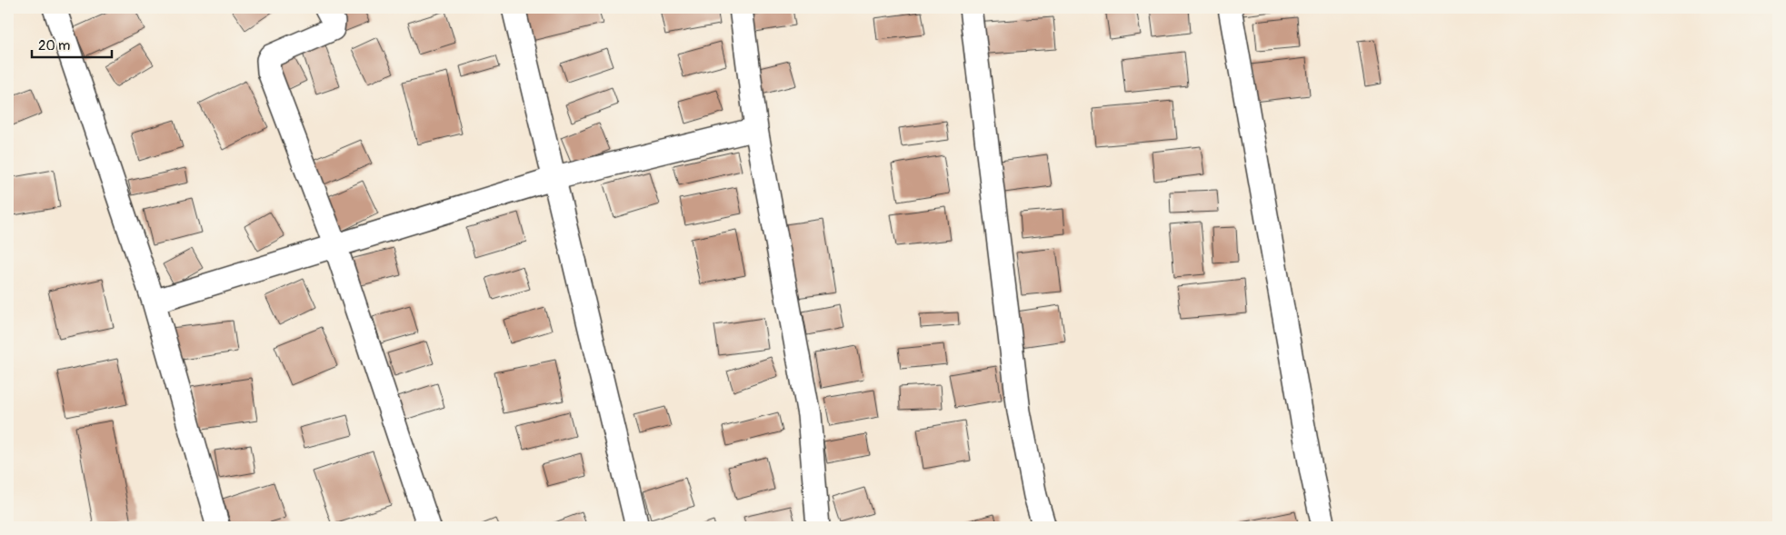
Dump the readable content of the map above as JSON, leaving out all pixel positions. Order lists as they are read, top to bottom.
{
  "scale_bar": "20 m"
}
